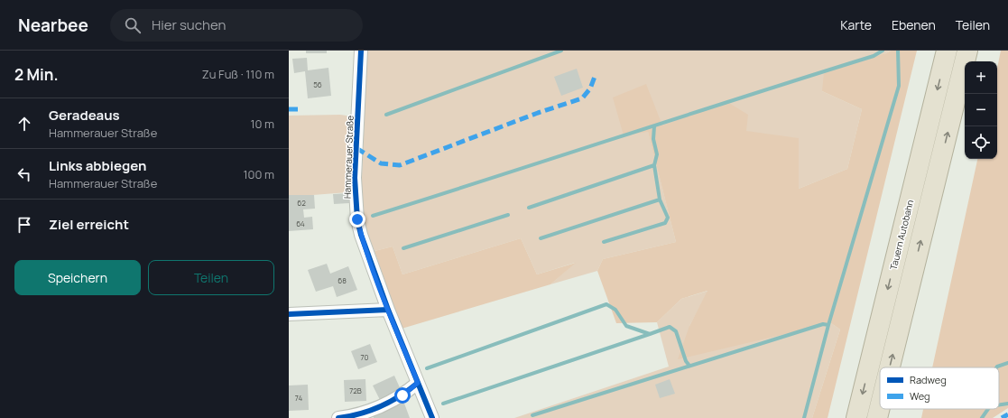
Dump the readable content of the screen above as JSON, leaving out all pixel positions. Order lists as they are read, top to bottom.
{
  "streets": {
    "highway": ["Tauern Autobahn"],
    "street": ["Hammerauer Straße"]
  },
  "house_numbers": [
    "56",
    "62",
    "64",
    "68",
    "70",
    "72B",
    "74"
  ],
  "legend": ["Radweg", "Weg"],
  "page": {
    "header": "Nearbee",
    "search": "Hier suchen",
    "nav": ["Karte", "Ebenen", "Teilen"],
    "heading": ["2 Min.", "Zu Fuß · 110 m"],
    "map_buttons": ["+", "−"],
    "list": [
      ["Geradeaus", "Hammerauer Straße", "10 m"],
      ["Links abbiegen", "Hammerauer Straße", "100 m"],
      "Ziel erreicht"
    ],
    "buttons": ["Speichern", "Teilen"]
  }
}
